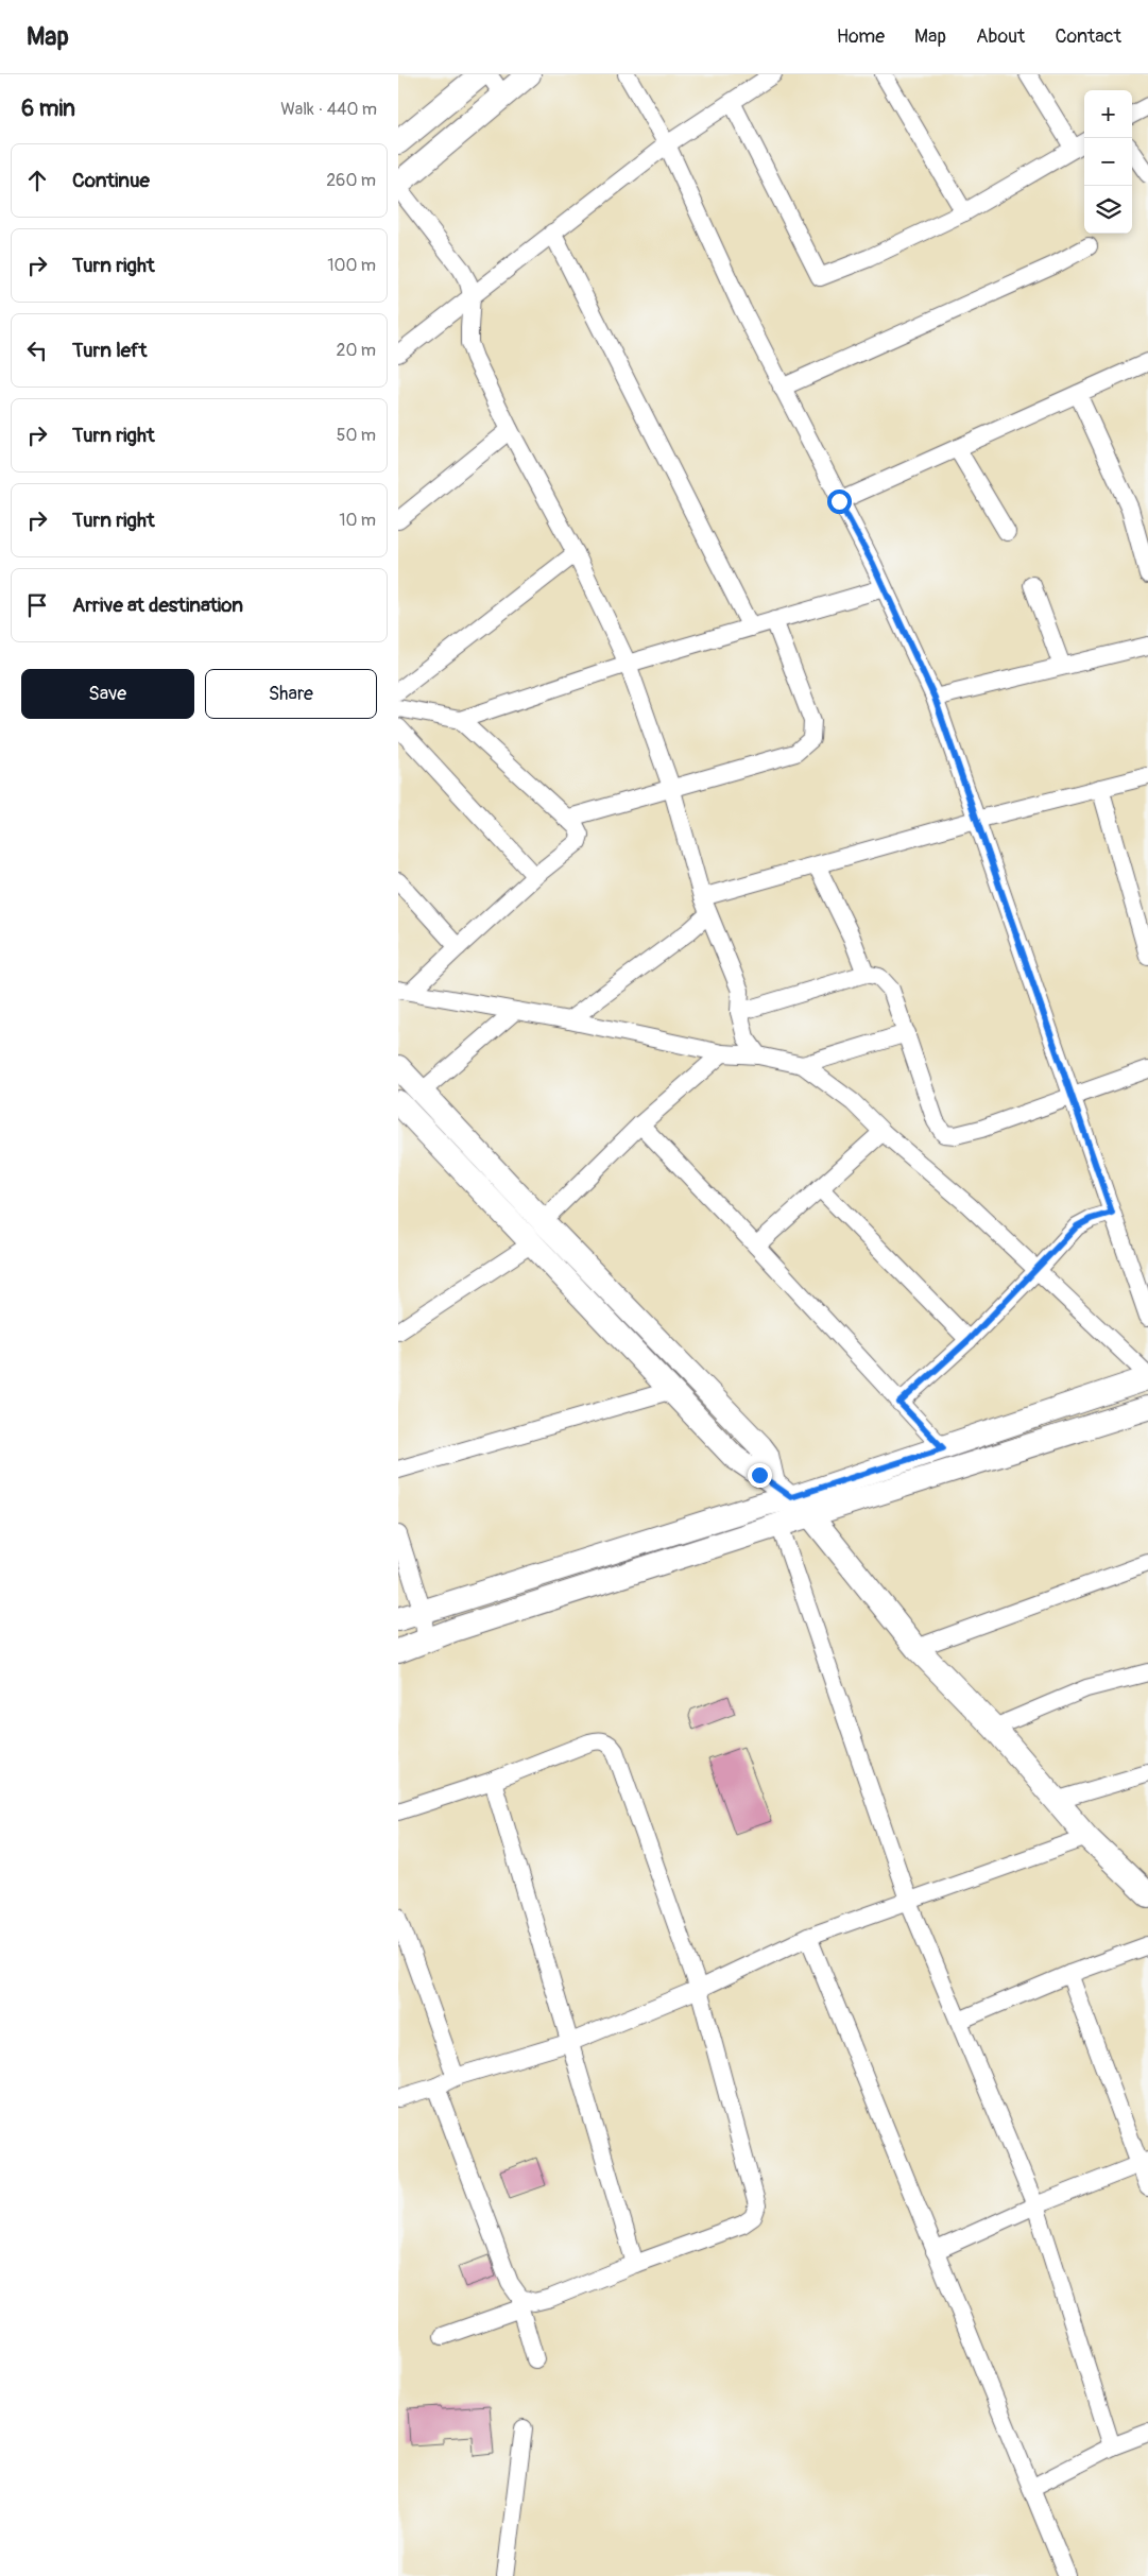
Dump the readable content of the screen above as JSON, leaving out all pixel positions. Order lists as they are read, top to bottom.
{
  "page": {
    "header": "Map",
    "nav": [
      "Home",
      "Map",
      "About",
      "Contact"
    ],
    "heading": ["6 min", "Walk · 440 m"],
    "map_buttons": ["+", "−"],
    "list": [
      ["Continue", "260 m"],
      ["Turn right", "100 m"],
      ["Turn left", "20 m"],
      ["Turn right", "50 m"],
      ["Turn right", "10 m"],
      "Arrive at destination"
    ],
    "buttons": ["Save", "Share"]
  }
}
